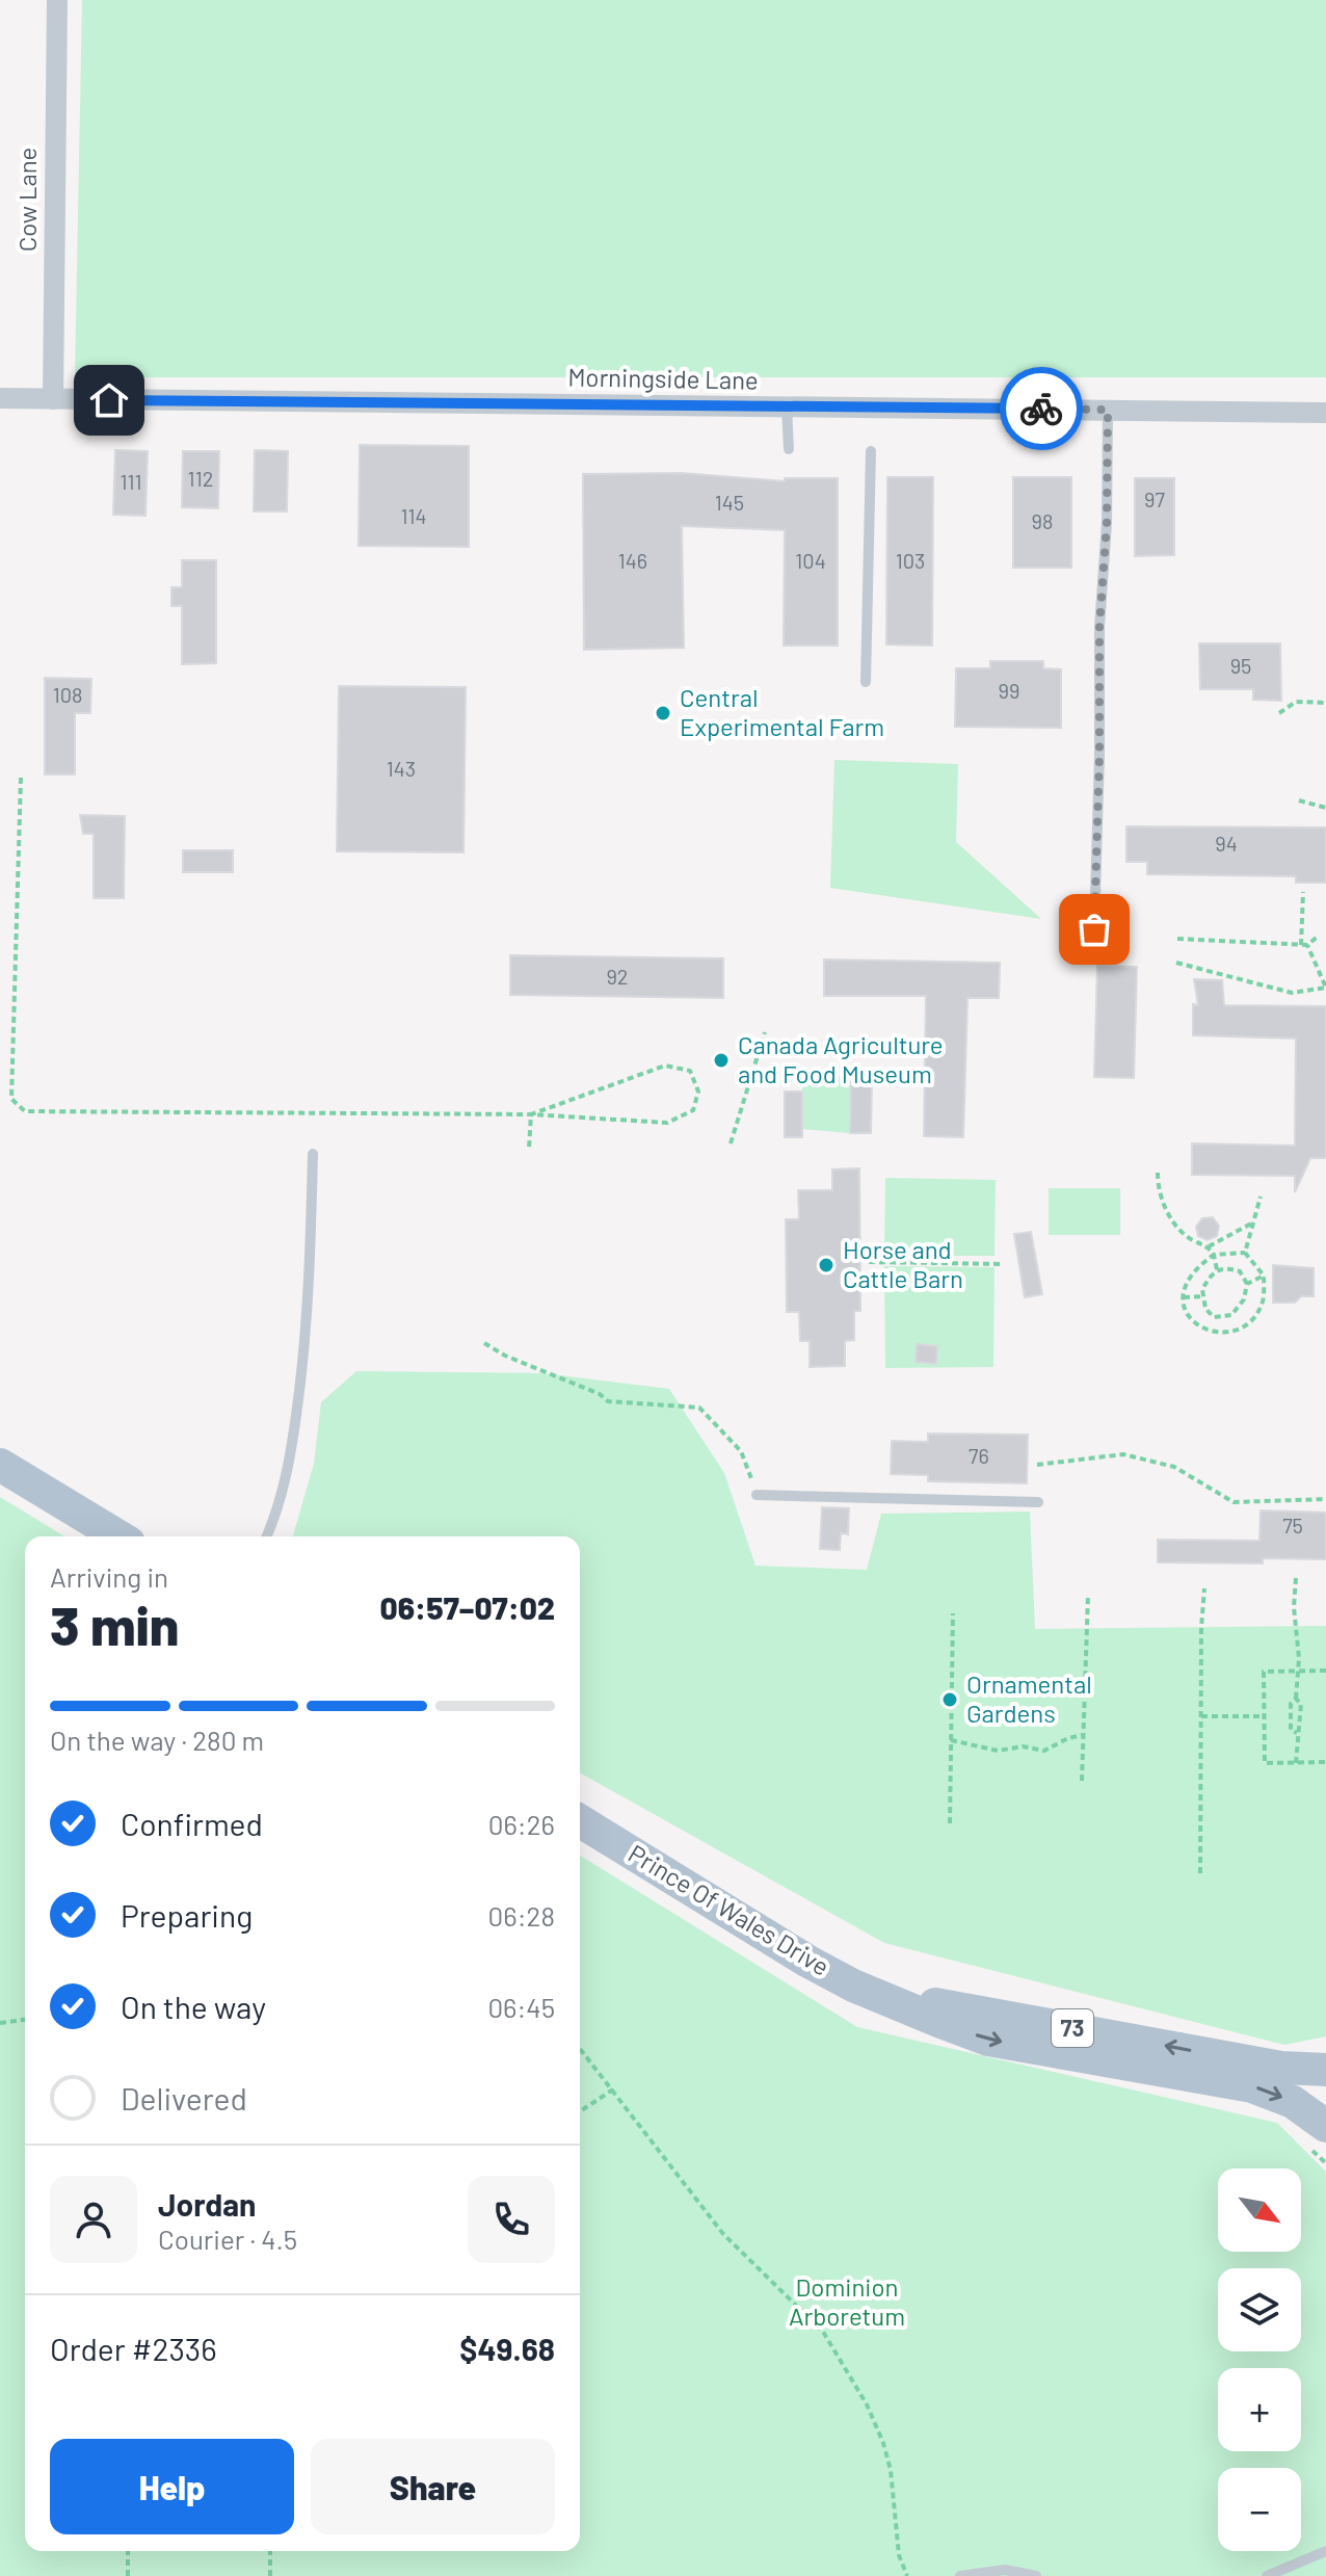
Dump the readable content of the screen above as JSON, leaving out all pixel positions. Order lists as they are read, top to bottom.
{
  "streets": {
    "main road": ["Prince Of Wales Drive", "73"],
    "street": ["Cow Lane", "Morningside Lane"]
  },
  "crossings": [
    ["Cow Lane", "Morningside Lane"]
  ],
  "parks": ["Dominion Arboretum"],
  "places": [
    "Central Experimental Farm",
    "Canada Agriculture and Food Museum",
    "Horse and Cattle Barn",
    "Ornamental Gardens"
  ],
  "house_numbers": [
    "112",
    "111",
    "97",
    "145",
    "114",
    "98",
    "146",
    "104",
    "103",
    "95",
    "99",
    "108",
    "143",
    "94",
    "92",
    "76",
    "75"
  ],
  "north": "bottom right",
  "page": {
    "heading": ["3 min", "Arriving in", "06:57–07:02"],
    "panel": [
      "Jordan",
      "Courier · 4.5",
      "Order #2336",
      "$49.68"
    ],
    "bar": "On the way · 280 m",
    "list": [
      ["Confirmed", "06:26"],
      ["Preparing", "06:28"],
      ["On the way", "06:45"],
      "Delivered"
    ],
    "map_buttons": ["+", "−"],
    "buttons": ["Help", "Share"]
  }
}
